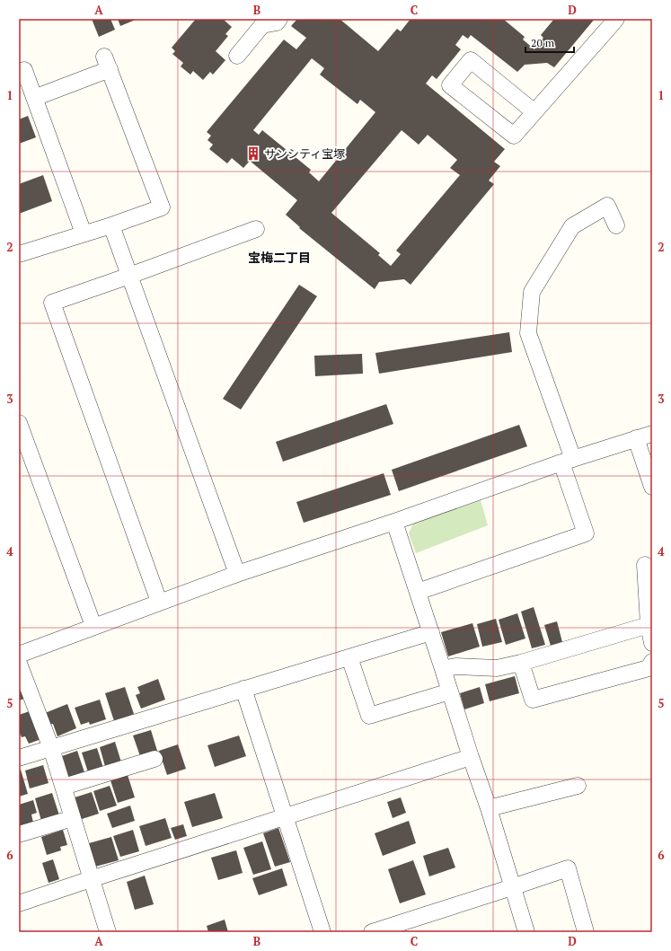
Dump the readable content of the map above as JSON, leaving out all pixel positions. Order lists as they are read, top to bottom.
{
  "districts": ["宝梅二丁目"],
  "places": {
    "building": ["サンシティ宝塚"]
  },
  "scale_bar": "20 m",
  "grid": {
    "columns": [
      "A",
      "B",
      "C",
      "D"
    ],
    "rows": [
      "1",
      "2",
      "3",
      "4",
      "5",
      "6"
    ]
  }
}
